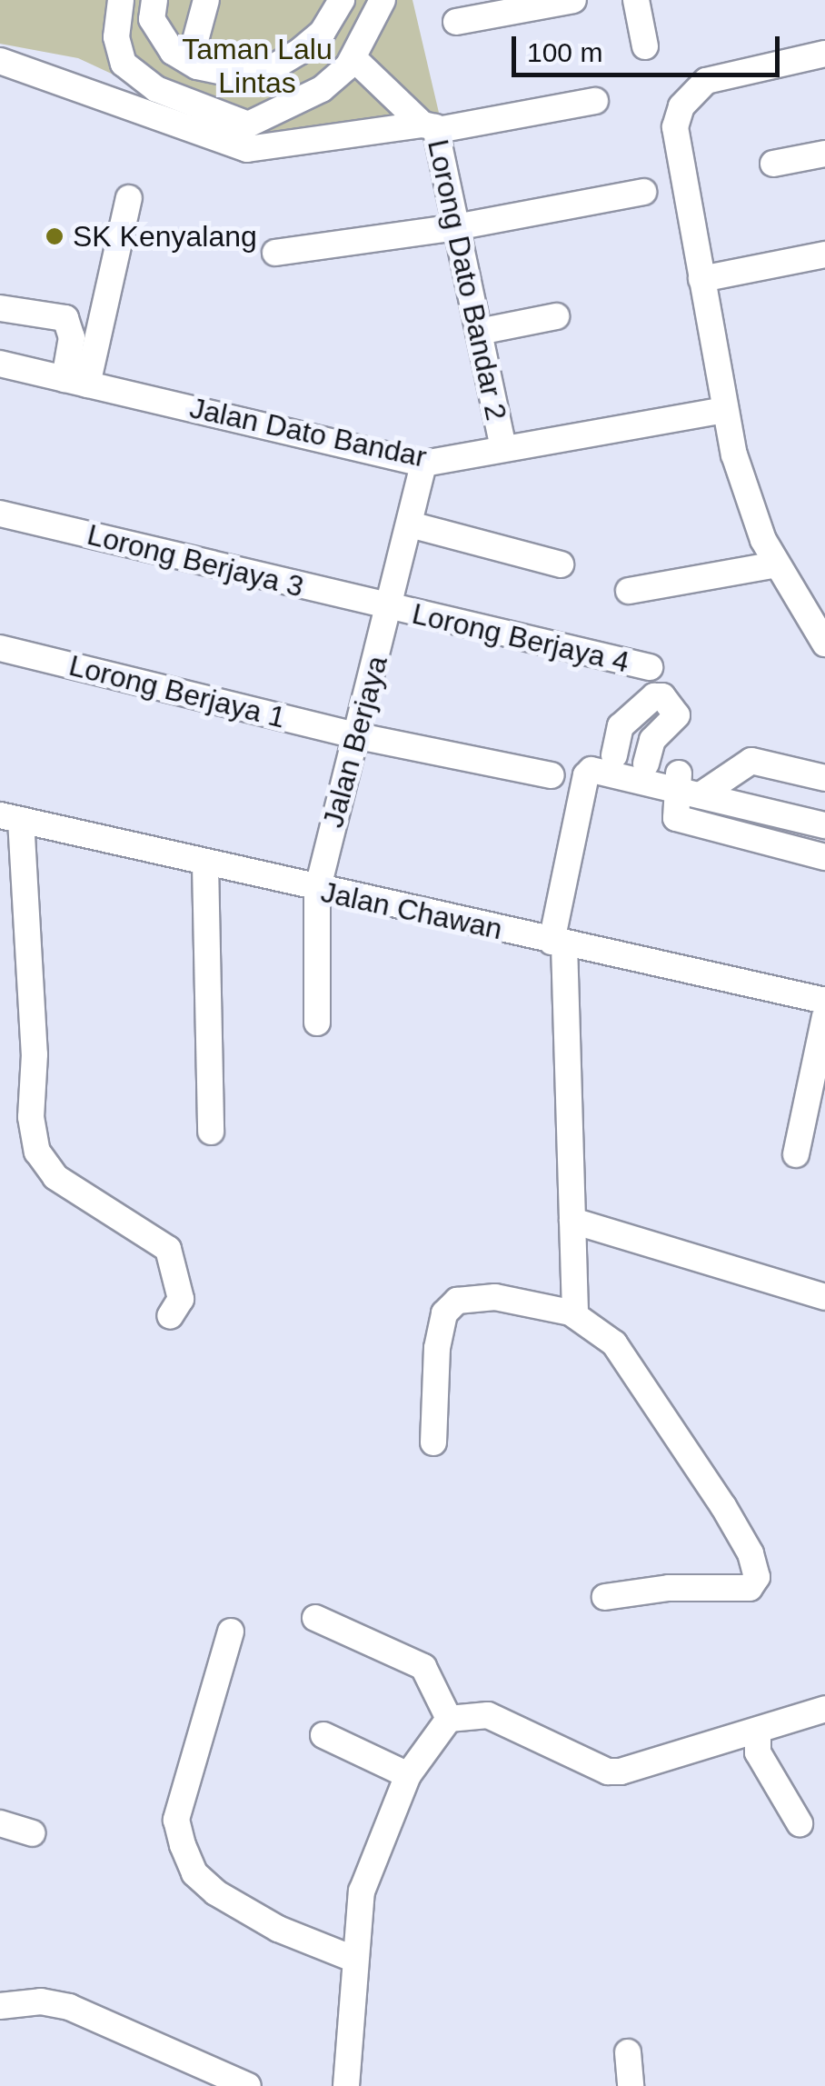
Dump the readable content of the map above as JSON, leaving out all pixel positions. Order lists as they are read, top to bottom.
{
  "streets": {
    "street": [
      "Lorong Dato Bandar 2",
      "Jalan Dato Bandar",
      "Lorong Berjaya 3",
      "Lorong Berjaya 4",
      "Lorong Berjaya 1",
      "Jalan Berjaya",
      "Jalan Chawan"
    ]
  },
  "crossings": [
    ["Lorong Dato Bandar 2", "Jalan Dato Bandar"],
    ["Jalan Dato Bandar", "Jalan Berjaya"],
    ["Lorong Berjaya 3", "Lorong Berjaya 4"],
    ["Lorong Berjaya 3", "Jalan Berjaya"],
    ["Lorong Berjaya 4", "Jalan Berjaya"],
    ["Lorong Berjaya 1", "Jalan Berjaya"],
    ["Jalan Berjaya", "Jalan Chawan"]
  ],
  "parks": ["Taman Lalu Lintas"],
  "places": ["SK Kenyalang"],
  "scale_bar": "100 m"
}
